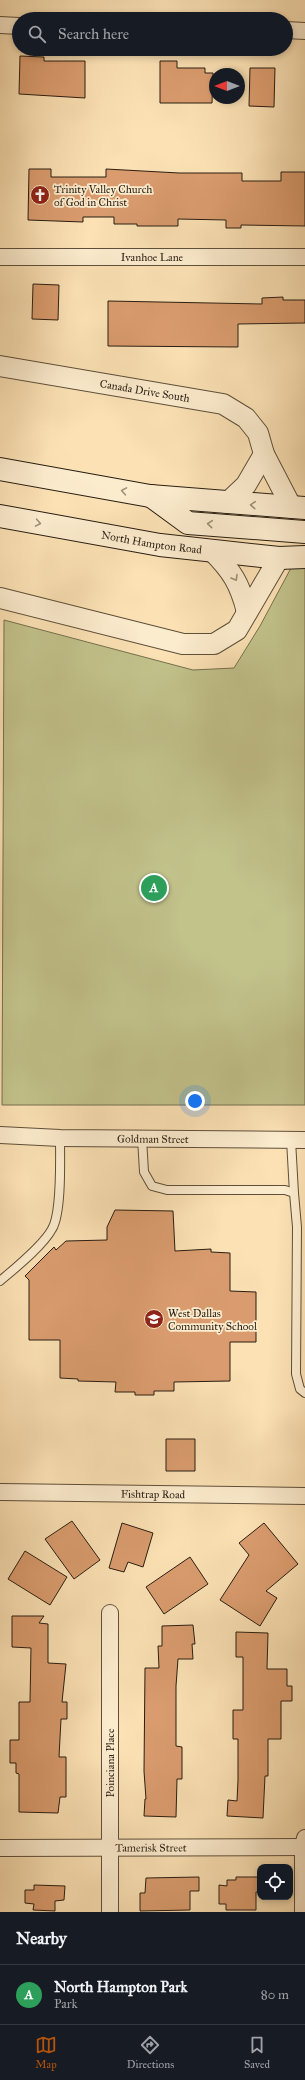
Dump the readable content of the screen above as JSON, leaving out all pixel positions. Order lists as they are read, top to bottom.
{
  "streets": {
    "main road": ["North Hampton Road"],
    "street": [
      "Ivanhoe Lane",
      "Canada Drive South",
      "Goldman Street",
      "Fishtrap Road",
      "Poinciana Place",
      "Tamerisk Street"
    ]
  },
  "crossings": [
    ["Poinciana Place", "Tamerisk Street"]
  ],
  "places": {
    "church": ["Trinity Valley Church of God in Christ"],
    "school or university": ["West Dallas Community School"]
  },
  "north": "left",
  "page": {
    "search": "Search here",
    "pins": "A",
    "heading": "Nearby",
    "list": [
      {
        "mark": "A",
        "name": "North Hampton Park",
        "note": "Park",
        "value": "80 m"
      }
    ],
    "nav": ["Map", "Directions", "Saved"]
  }
}
